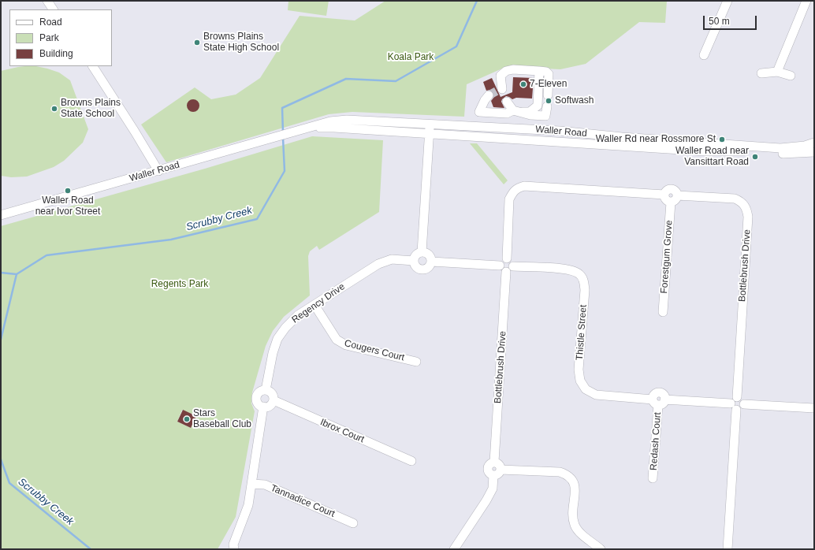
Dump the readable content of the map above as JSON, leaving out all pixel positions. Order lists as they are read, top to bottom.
{
  "streets": {
    "street": [
      "Waller Road",
      "Forestgum Grove",
      "Bottlebrush Drive",
      "Regency Drive",
      "Thistle Street",
      "Cougers Court",
      "Ibrox Court",
      "Redash Court",
      "Tannadice Court"
    ]
  },
  "crossings": [
    ["Forestgum Grove", "Bottlebrush Drive"],
    ["Bottlebrush Drive", "Thistle Street"],
    ["Regency Drive", "Cougers Court"],
    ["Regency Drive", "Ibrox Court"],
    ["Thistle Street", "Redash Court"]
  ],
  "water": ["Scrubby Creek"],
  "parks": ["Koala Park", "Regents Park"],
  "places": [
    "Browns Plains State High School",
    "7-Eleven",
    "Softwash",
    "Browns Plains State School",
    "Waller Rd near Rossmore St",
    "Waller Road near Vansittart Road",
    "Waller Road near Ivor Street",
    "Stars Baseball Club"
  ],
  "legend": ["Road", "Park", "Building"],
  "scale_bar": "50 m"
}
